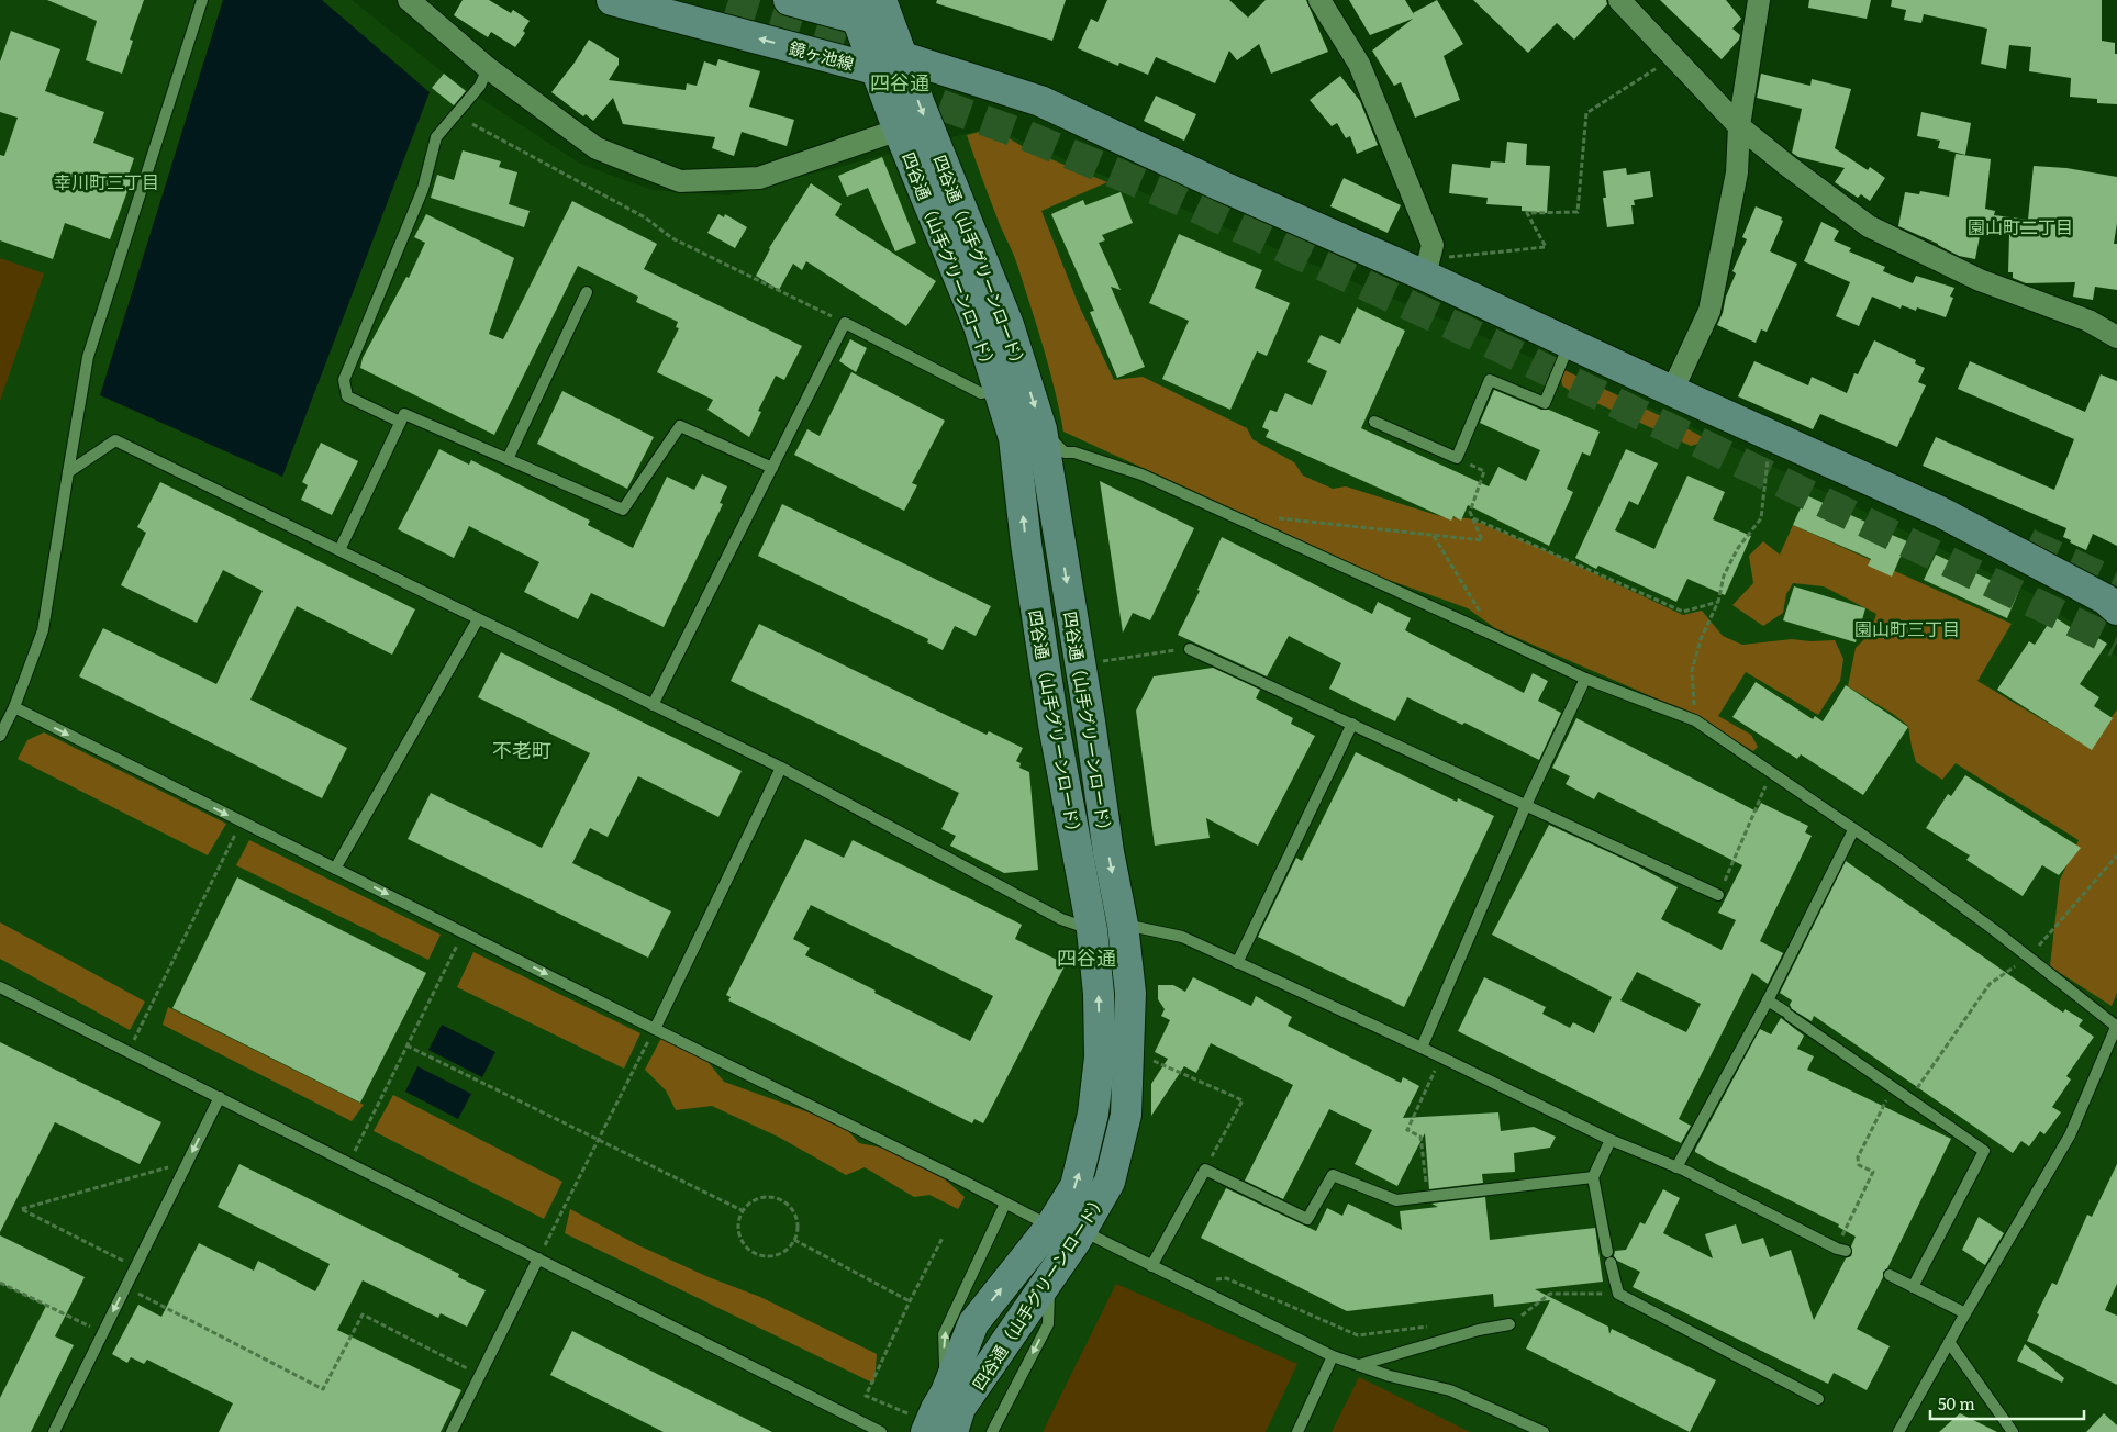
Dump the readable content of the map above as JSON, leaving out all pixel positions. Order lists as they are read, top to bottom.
{
  "streets": {
    "street": ["鏡ヶ池線", "四谷通 （山手グリーンロード）", "四谷通（山手グリーンロード）"]
  },
  "crossings": [
    ["鏡ヶ池線", "四谷通 （山手グリーンロード）"],
    ["鏡ヶ池線", "四谷通（山手グリーンロード）"],
    ["四谷通 （山手グリーンロード）", "四谷通（山手グリーンロード）"]
  ],
  "one_way": ["四谷通 （山手グリーンロード）", "四谷通（山手グリーンロード）"],
  "districts": [
    "四谷通",
    "幸川町三丁目",
    "園山町二丁目",
    "園山町三丁目",
    "不老町",
    "四谷通"
  ],
  "scale_bar": "50 m"
}
